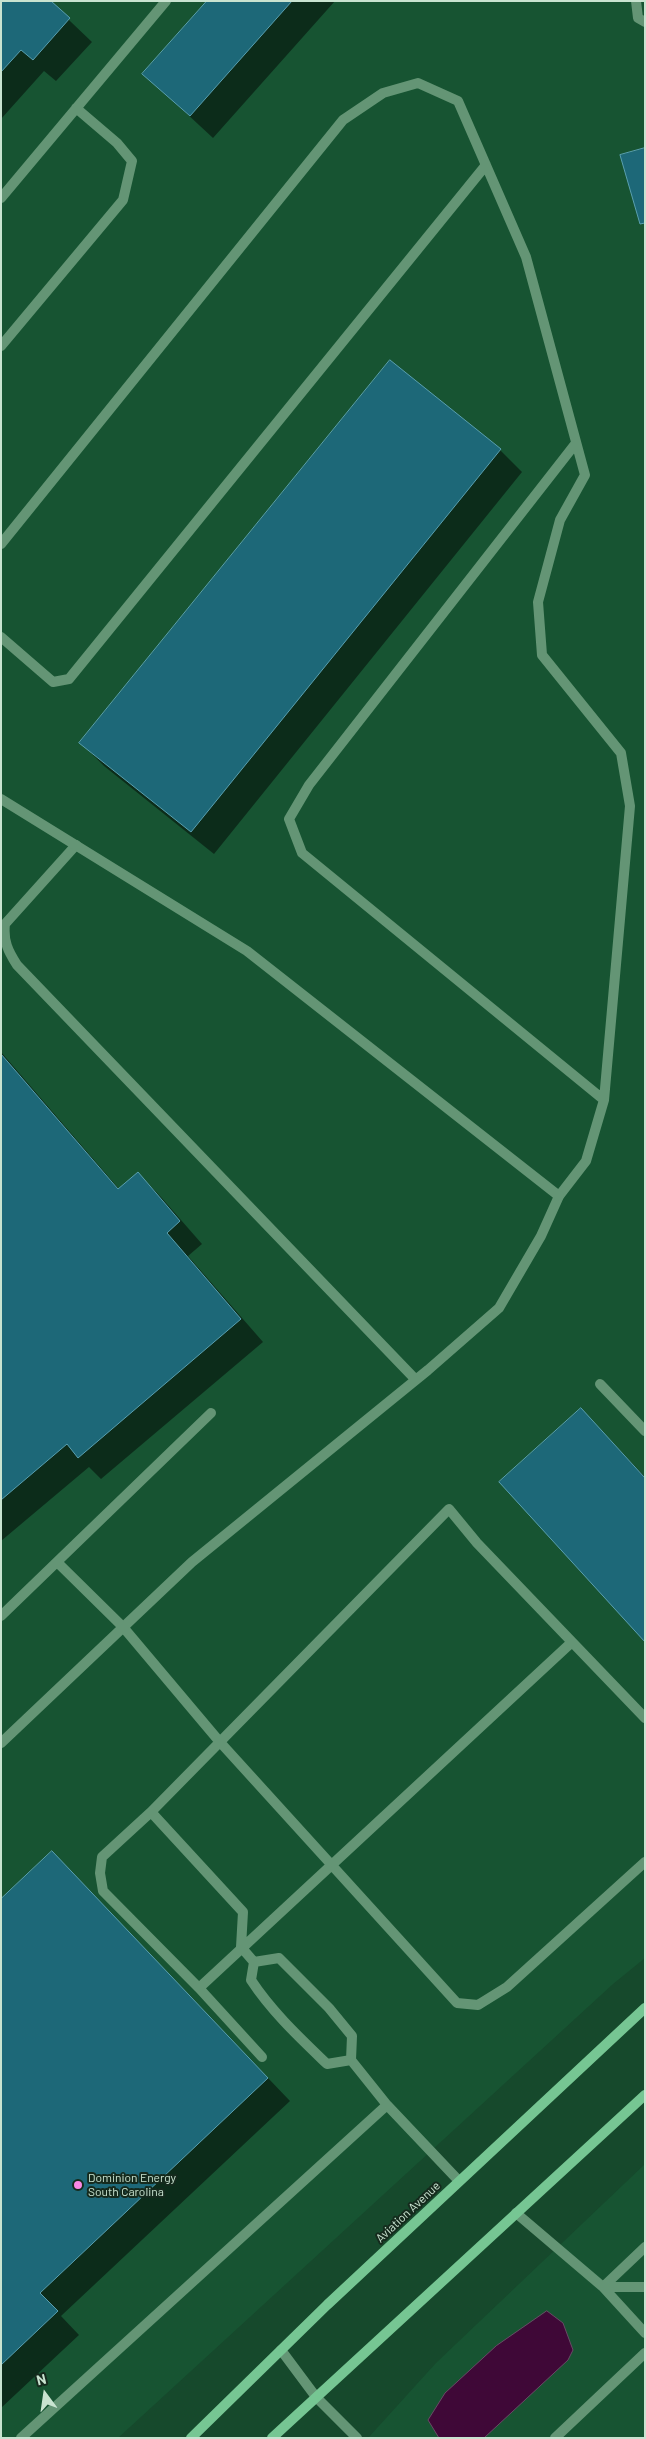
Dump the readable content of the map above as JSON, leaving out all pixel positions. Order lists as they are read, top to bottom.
{
  "streets": {
    "street": ["Aviation Avenue"]
  },
  "places": ["Dominion Energy South Carolina"],
  "north": "top"
}
